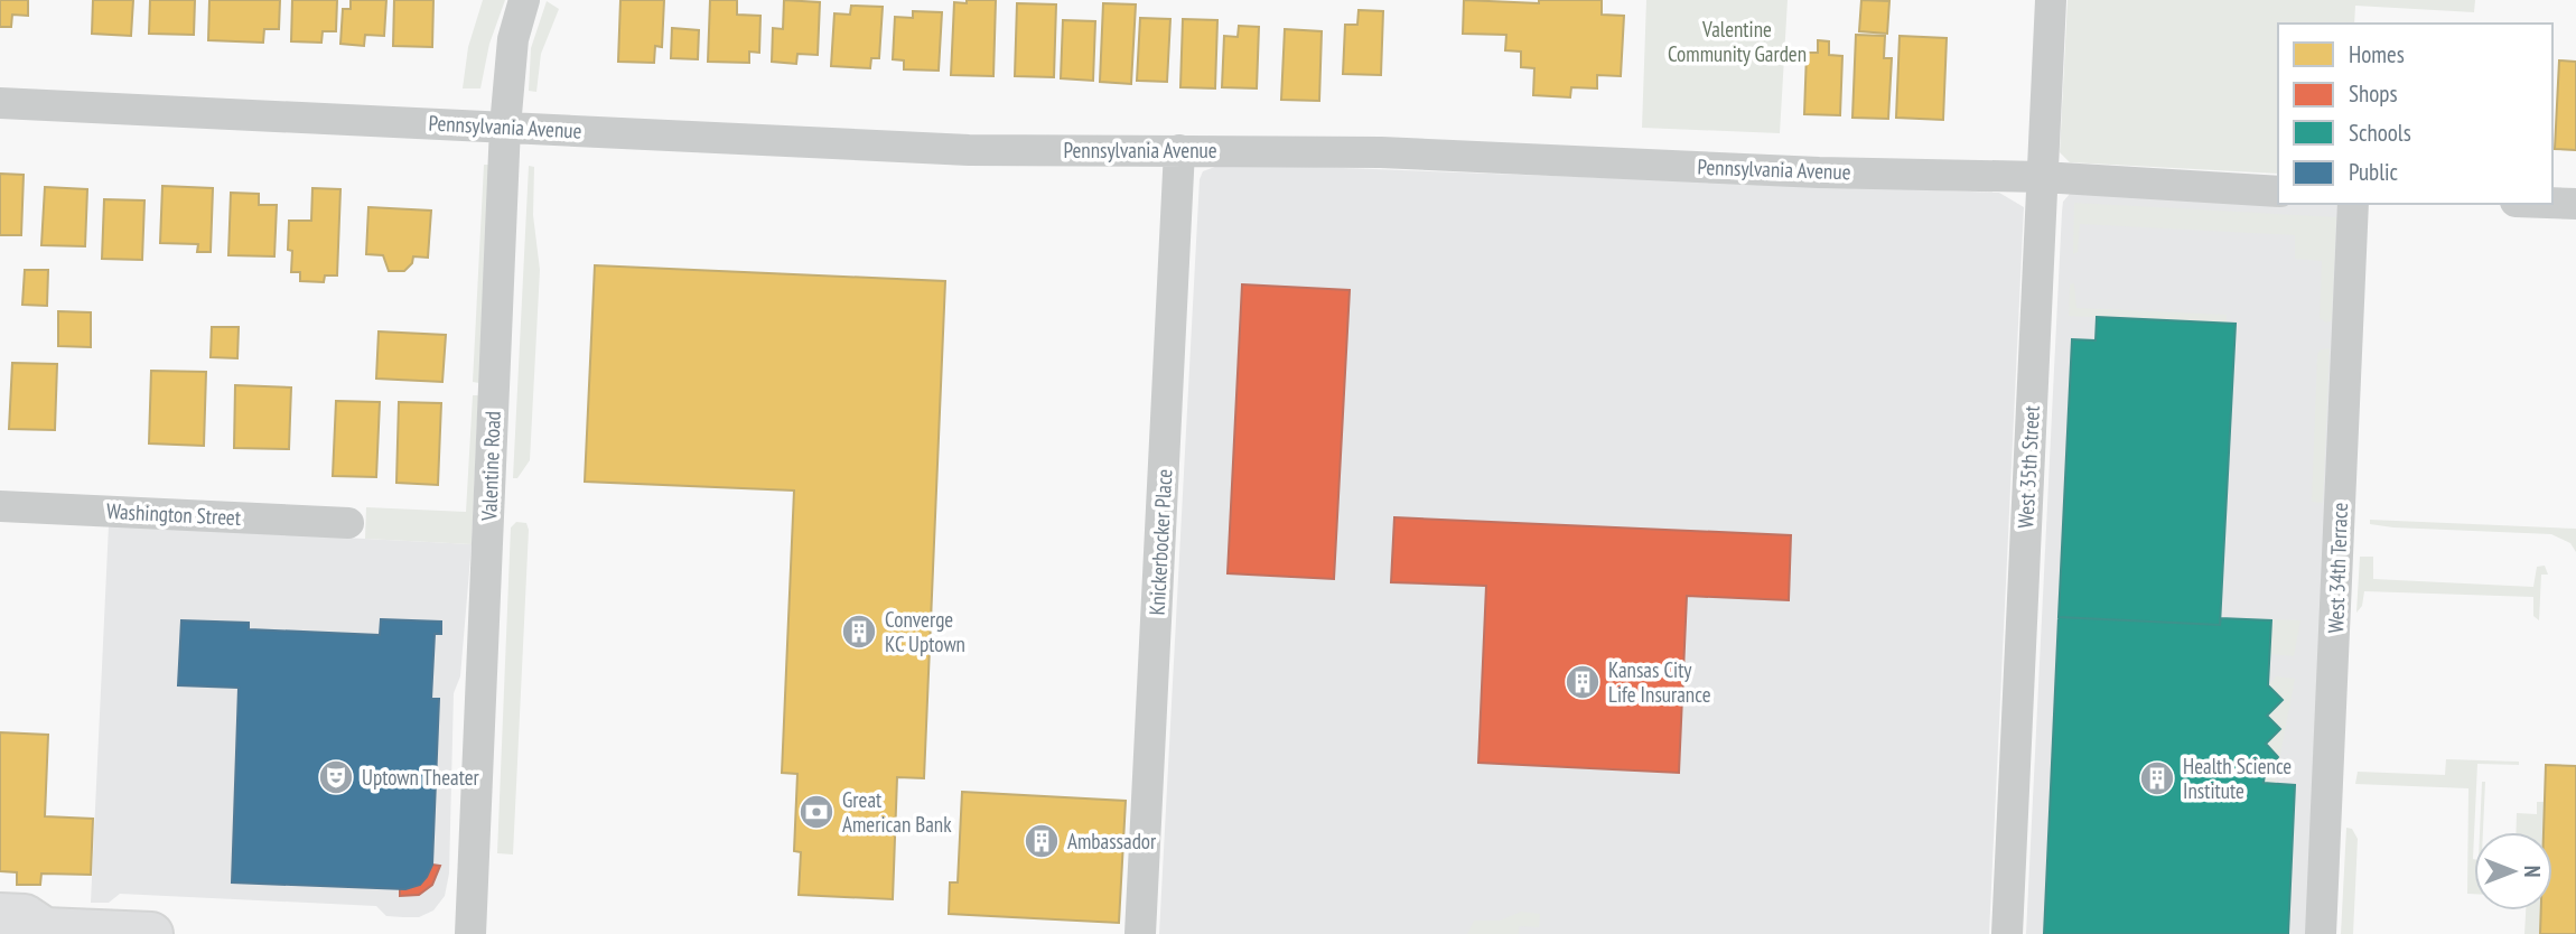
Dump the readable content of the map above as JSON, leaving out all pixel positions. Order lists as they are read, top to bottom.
{
  "streets": {
    "street": [
      "Pennsylvania Avenue",
      "Valentine Road",
      "West 35th Street",
      "Washington Street",
      "Knickerbocker Place",
      "West 34th Terrace"
    ]
  },
  "crossings": [
    ["Pennsylvania Avenue", "Valentine Road"],
    ["Pennsylvania Avenue", "West 35th Street"],
    ["Pennsylvania Avenue", "Knickerbocker Place"]
  ],
  "parks": ["Valentine Community Garden"],
  "places": {
    "building": [
      "Converge KC Uptown",
      "Kansas City Life Insurance",
      "Health Science Institute",
      "Ambassador"
    ],
    "theatre": ["Uptown Theater"],
    "bank": ["Great American Bank"]
  },
  "legend": [
    "Homes",
    "Shops",
    "Schools",
    "Public"
  ],
  "north": "right"
}
